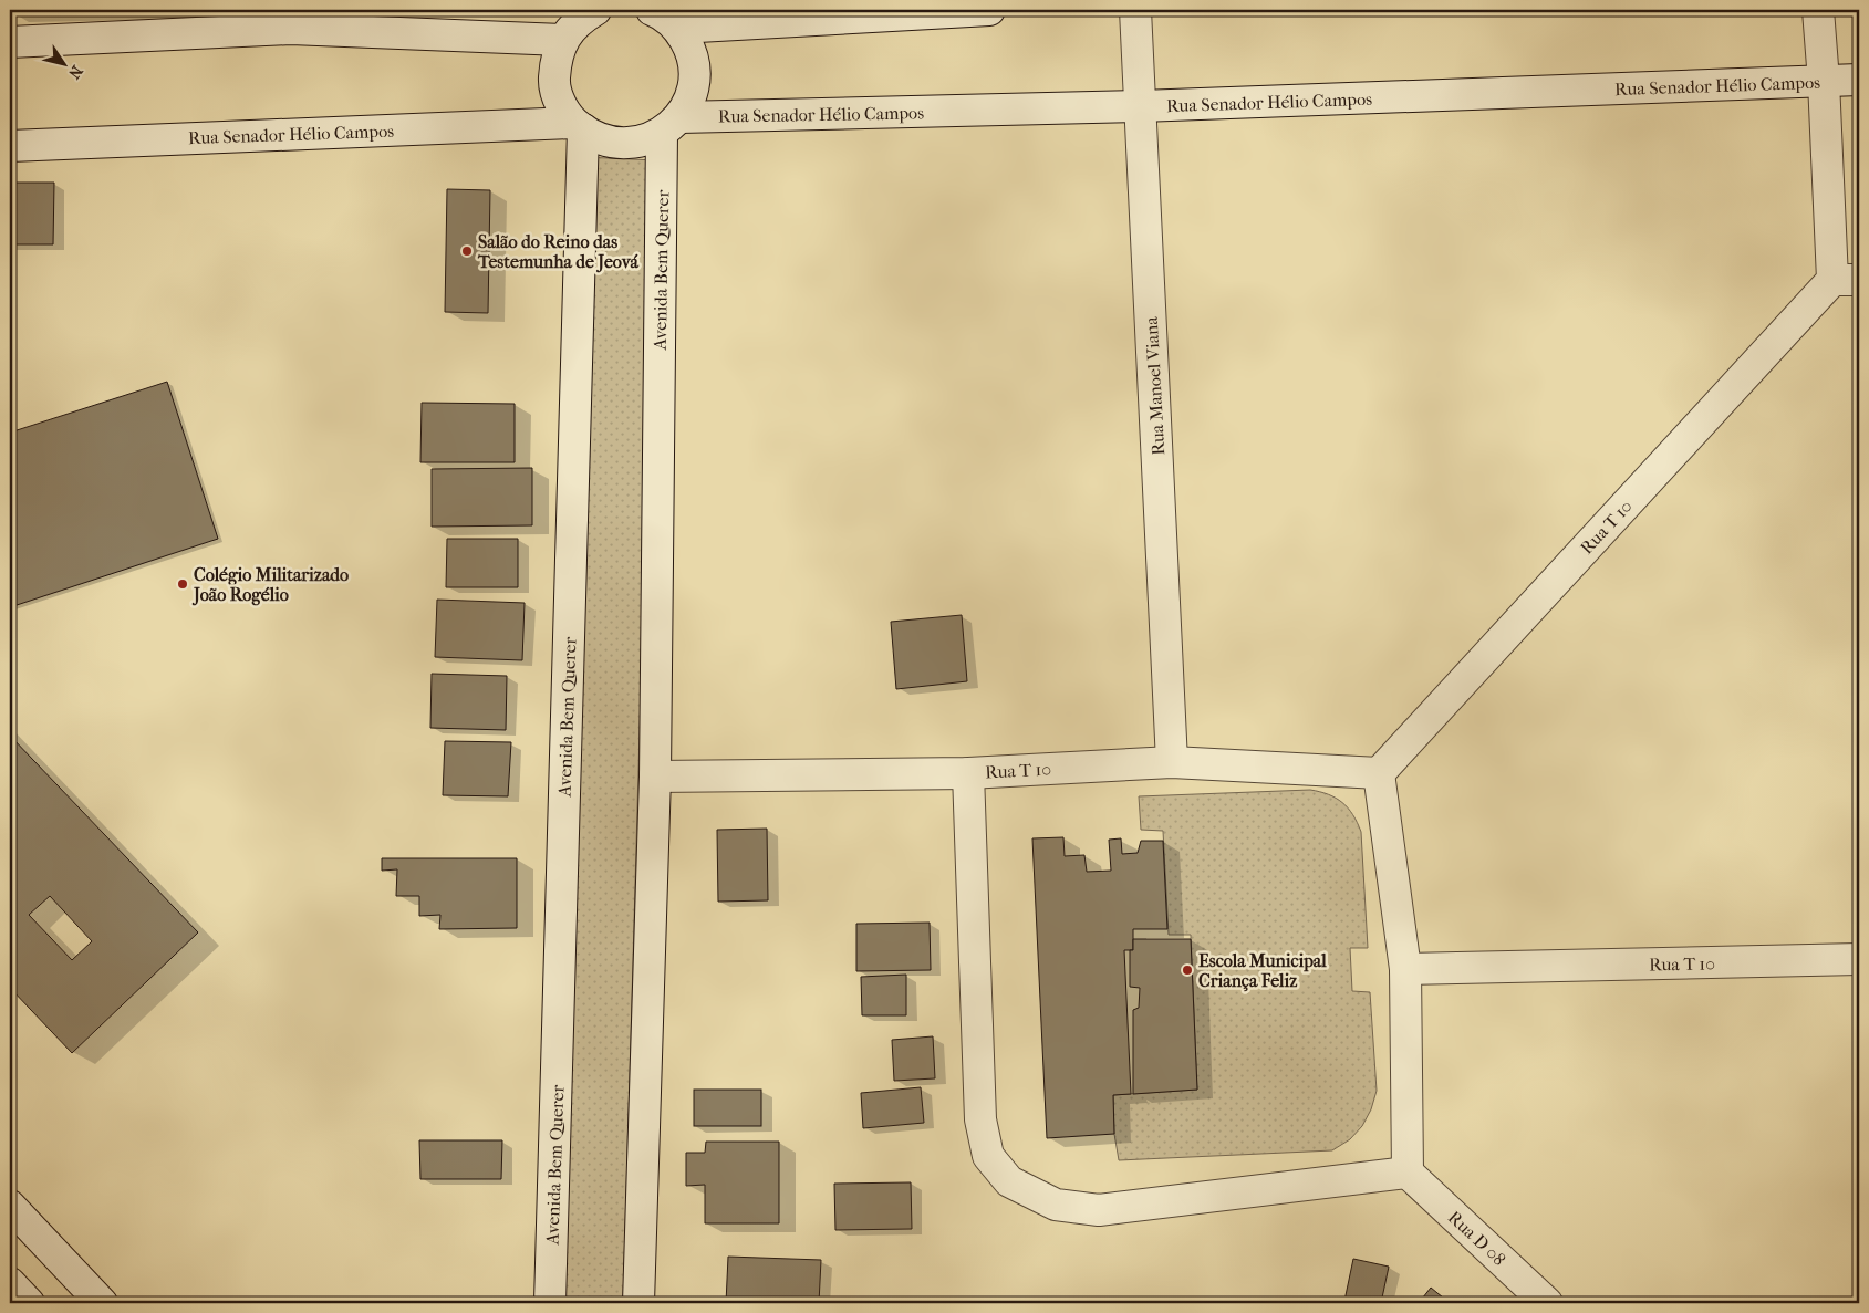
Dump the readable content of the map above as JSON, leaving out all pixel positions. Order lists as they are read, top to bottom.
{
  "streets": {
    "street": [
      "Rua Senador Hélio Campos",
      "Avenida Bem Querer",
      "Rua Manoel Viana",
      "Rua T 10",
      "Rua D 08"
    ]
  },
  "crossings": [
    ["Rua Senador Hélio Campos", "Avenida Bem Querer"],
    ["Rua Senador Hélio Campos", "Rua Manoel Viana"],
    ["Rua Senador Hélio Campos", "Rua T 10"],
    ["Avenida Bem Querer", "Rua T 10"],
    ["Rua Manoel Viana", "Rua T 10"]
  ],
  "places": ["Salão do Reino das Testemunha de Jeová", "Colégio Militarizado João Rogélio", "Escola Municipal Criança Feliz"],
  "north": "bottom right"
}
